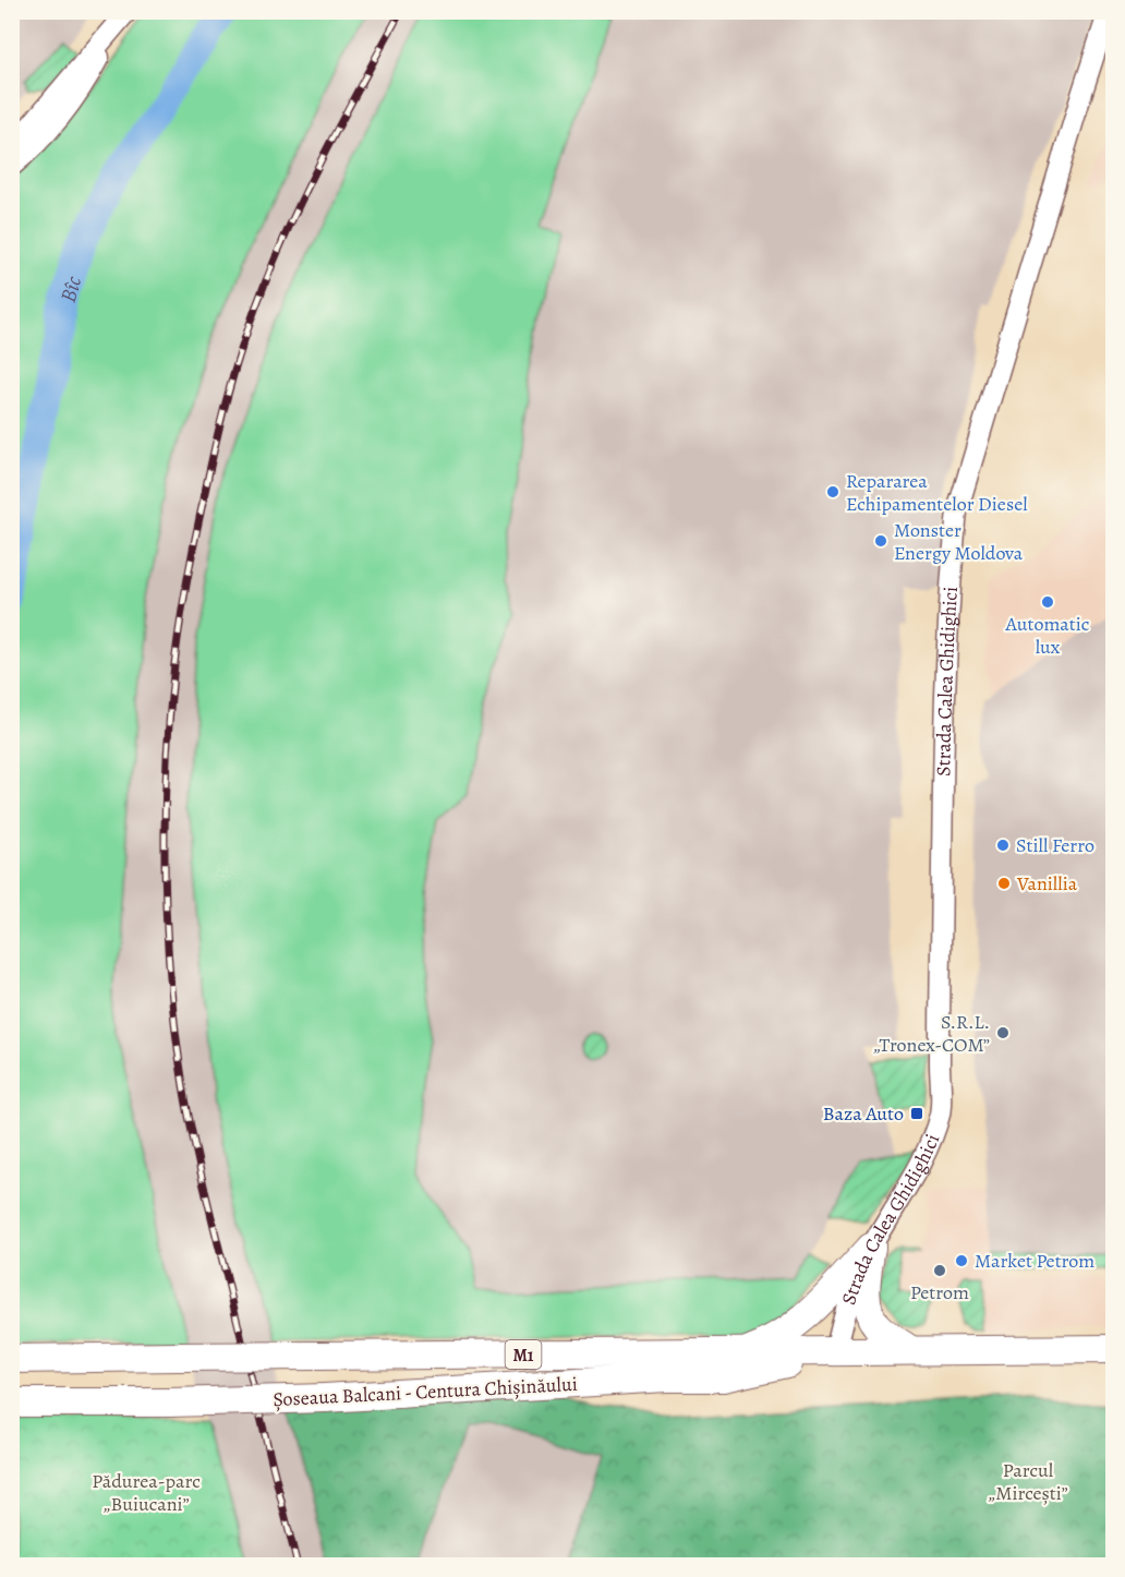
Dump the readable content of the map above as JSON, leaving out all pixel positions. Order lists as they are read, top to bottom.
{
  "streets": {
    "highway": ["M1", "Șoseaua Balcani - Centura Chișinăului"],
    "street": ["Strada Calea Ghidighici"]
  },
  "crossings": [
    ["Strada Calea Ghidighici", "Șoseaua Balcani - Centura Chișinăului"]
  ],
  "water": ["Bîc"],
  "parks": ["Parcul „Mircești”", "Pădurea-parc „Buiucani”"],
  "places": {
    "other": [
      "Repararea Echipamentelor Diesel",
      "Monster Energy Moldova",
      "Automatic lux",
      "Still Ferro",
      "Vanillia",
      "S.R.L. „Tronex-COM”",
      "Market Petrom",
      "Petrom"
    ],
    "transit": ["Baza Auto"]
  }
}
